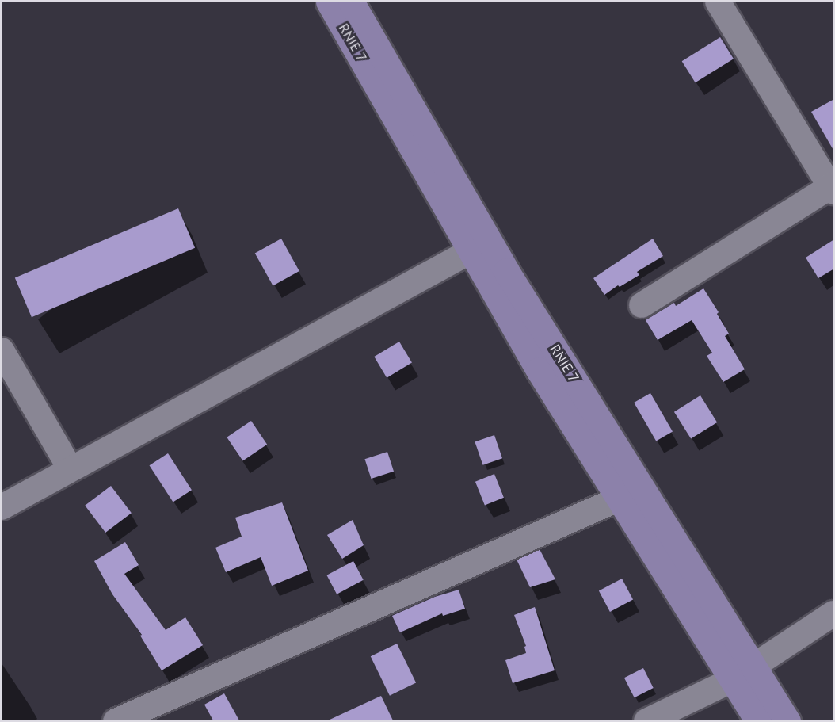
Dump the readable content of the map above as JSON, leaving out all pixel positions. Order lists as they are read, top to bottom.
{
  "streets": {
    "main road": ["RNIE 7"]
  }
}
